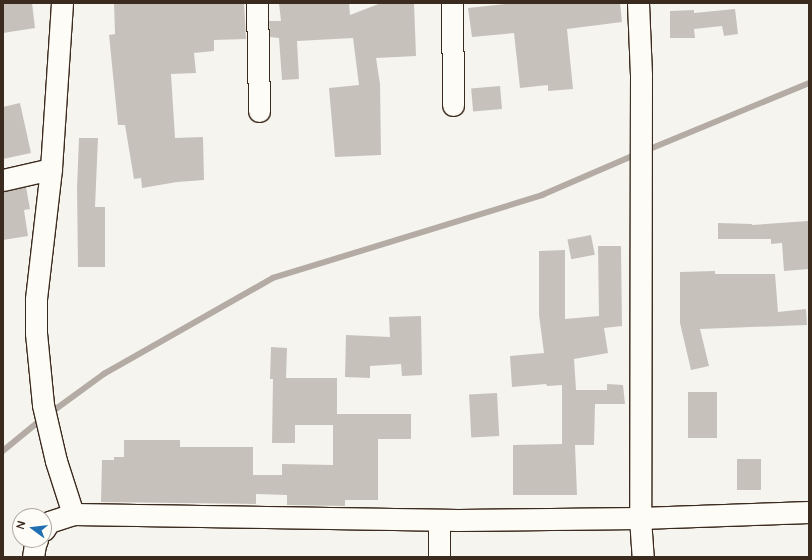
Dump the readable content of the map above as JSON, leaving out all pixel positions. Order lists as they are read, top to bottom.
{
  "north": "left"
}
